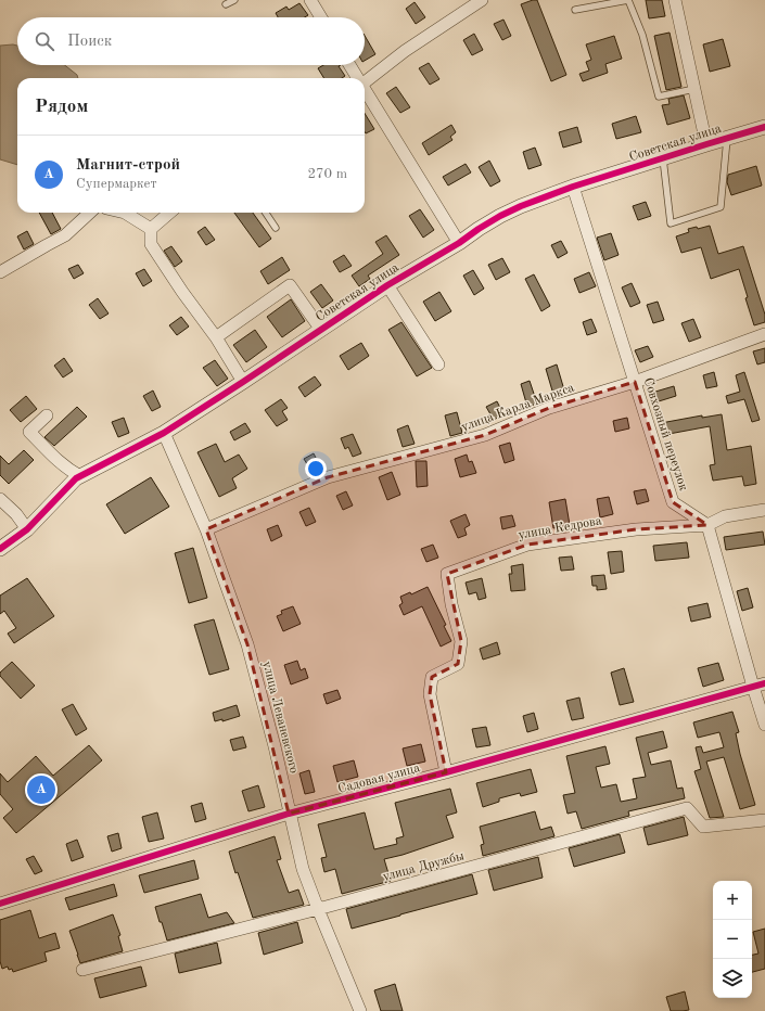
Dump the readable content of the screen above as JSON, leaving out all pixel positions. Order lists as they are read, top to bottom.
{
  "streets": {
    "street": [
      "Советская улица",
      "улица Карла Маркса",
      "Совхозный переулок",
      "улица Кедрова",
      "улица Леваневского",
      "Садовая улица",
      "улица Дружбы"
    ]
  },
  "crossings": [
    ["Советская улица", "Совхозный переулок"],
    ["Советская улица", "улица Леваневского"],
    ["улица Карла Маркса", "Совхозный переулок"],
    ["улица Карла Маркса", "улица Леваневского"],
    ["Совхозный переулок", "улица Кедрова"],
    ["улица Кедрова", "Садовая улица"],
    ["улица Леваневского", "Садовая улица"],
    ["улица Леваневского", "улица Дружбы"]
  ],
  "page": {
    "search": "Поиск",
    "heading": "Рядом",
    "list": [
      {
        "mark": "A",
        "name": "Магнит-строй",
        "note": "Супермаркет",
        "value": "270 m"
      }
    ],
    "pins": "A",
    "map_buttons": ["+", "−"]
  }
}
